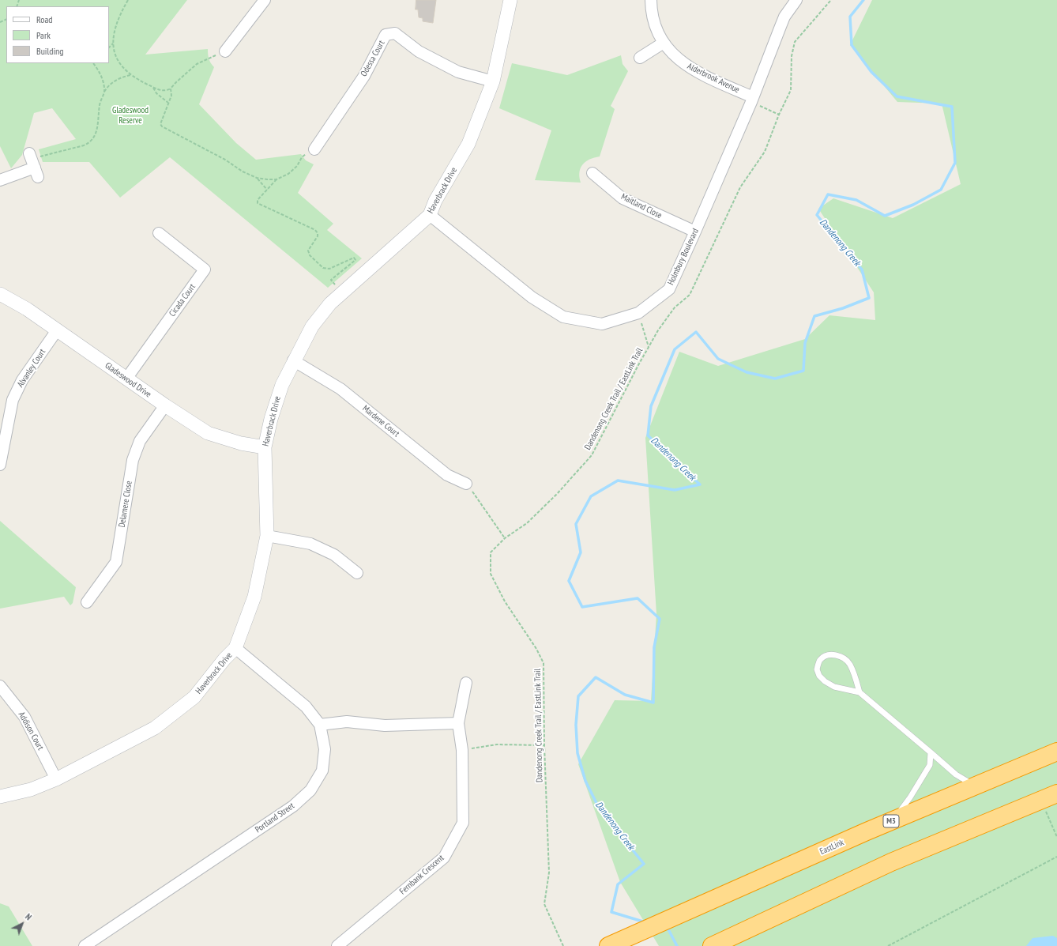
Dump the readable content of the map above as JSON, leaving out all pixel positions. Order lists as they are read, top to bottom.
{
  "streets": {
    "highway": ["M3", "EastLink"],
    "street": [
      "Odessa Court",
      "Alderbrook Avenue",
      "Haverbrack Drive",
      "Maitland Close",
      "Holmbury Boulevard",
      "Cicada Court",
      "Alvanley Court",
      "Gladeswood Drive",
      "Mardene Court",
      "Delamere Close",
      "Addison Court",
      "Portland Street",
      "Fernbank Crescent"
    ],
    "path": ["Dandenong Creek Trail / EastLink Trail"]
  },
  "crossings": [
    ["Odessa Court", "Haverbrack Drive"],
    ["Alderbrook Avenue", "Holmbury Boulevard"],
    ["Haverbrack Drive", "Holmbury Boulevard"],
    ["Haverbrack Drive", "Gladeswood Drive"],
    ["Haverbrack Drive", "Mardene Court"],
    ["Haverbrack Drive", "Addison Court"],
    ["Haverbrack Drive", "Portland Street"],
    ["Maitland Close", "Holmbury Boulevard"],
    ["Cicada Court", "Gladeswood Drive"],
    ["Alvanley Court", "Gladeswood Drive"],
    ["Gladeswood Drive", "Delamere Close"]
  ],
  "water": ["Dandenong Creek"],
  "parks": ["Gladeswood Reserve"],
  "legend": ["Road", "Park", "Building"],
  "north": "top right"
}
